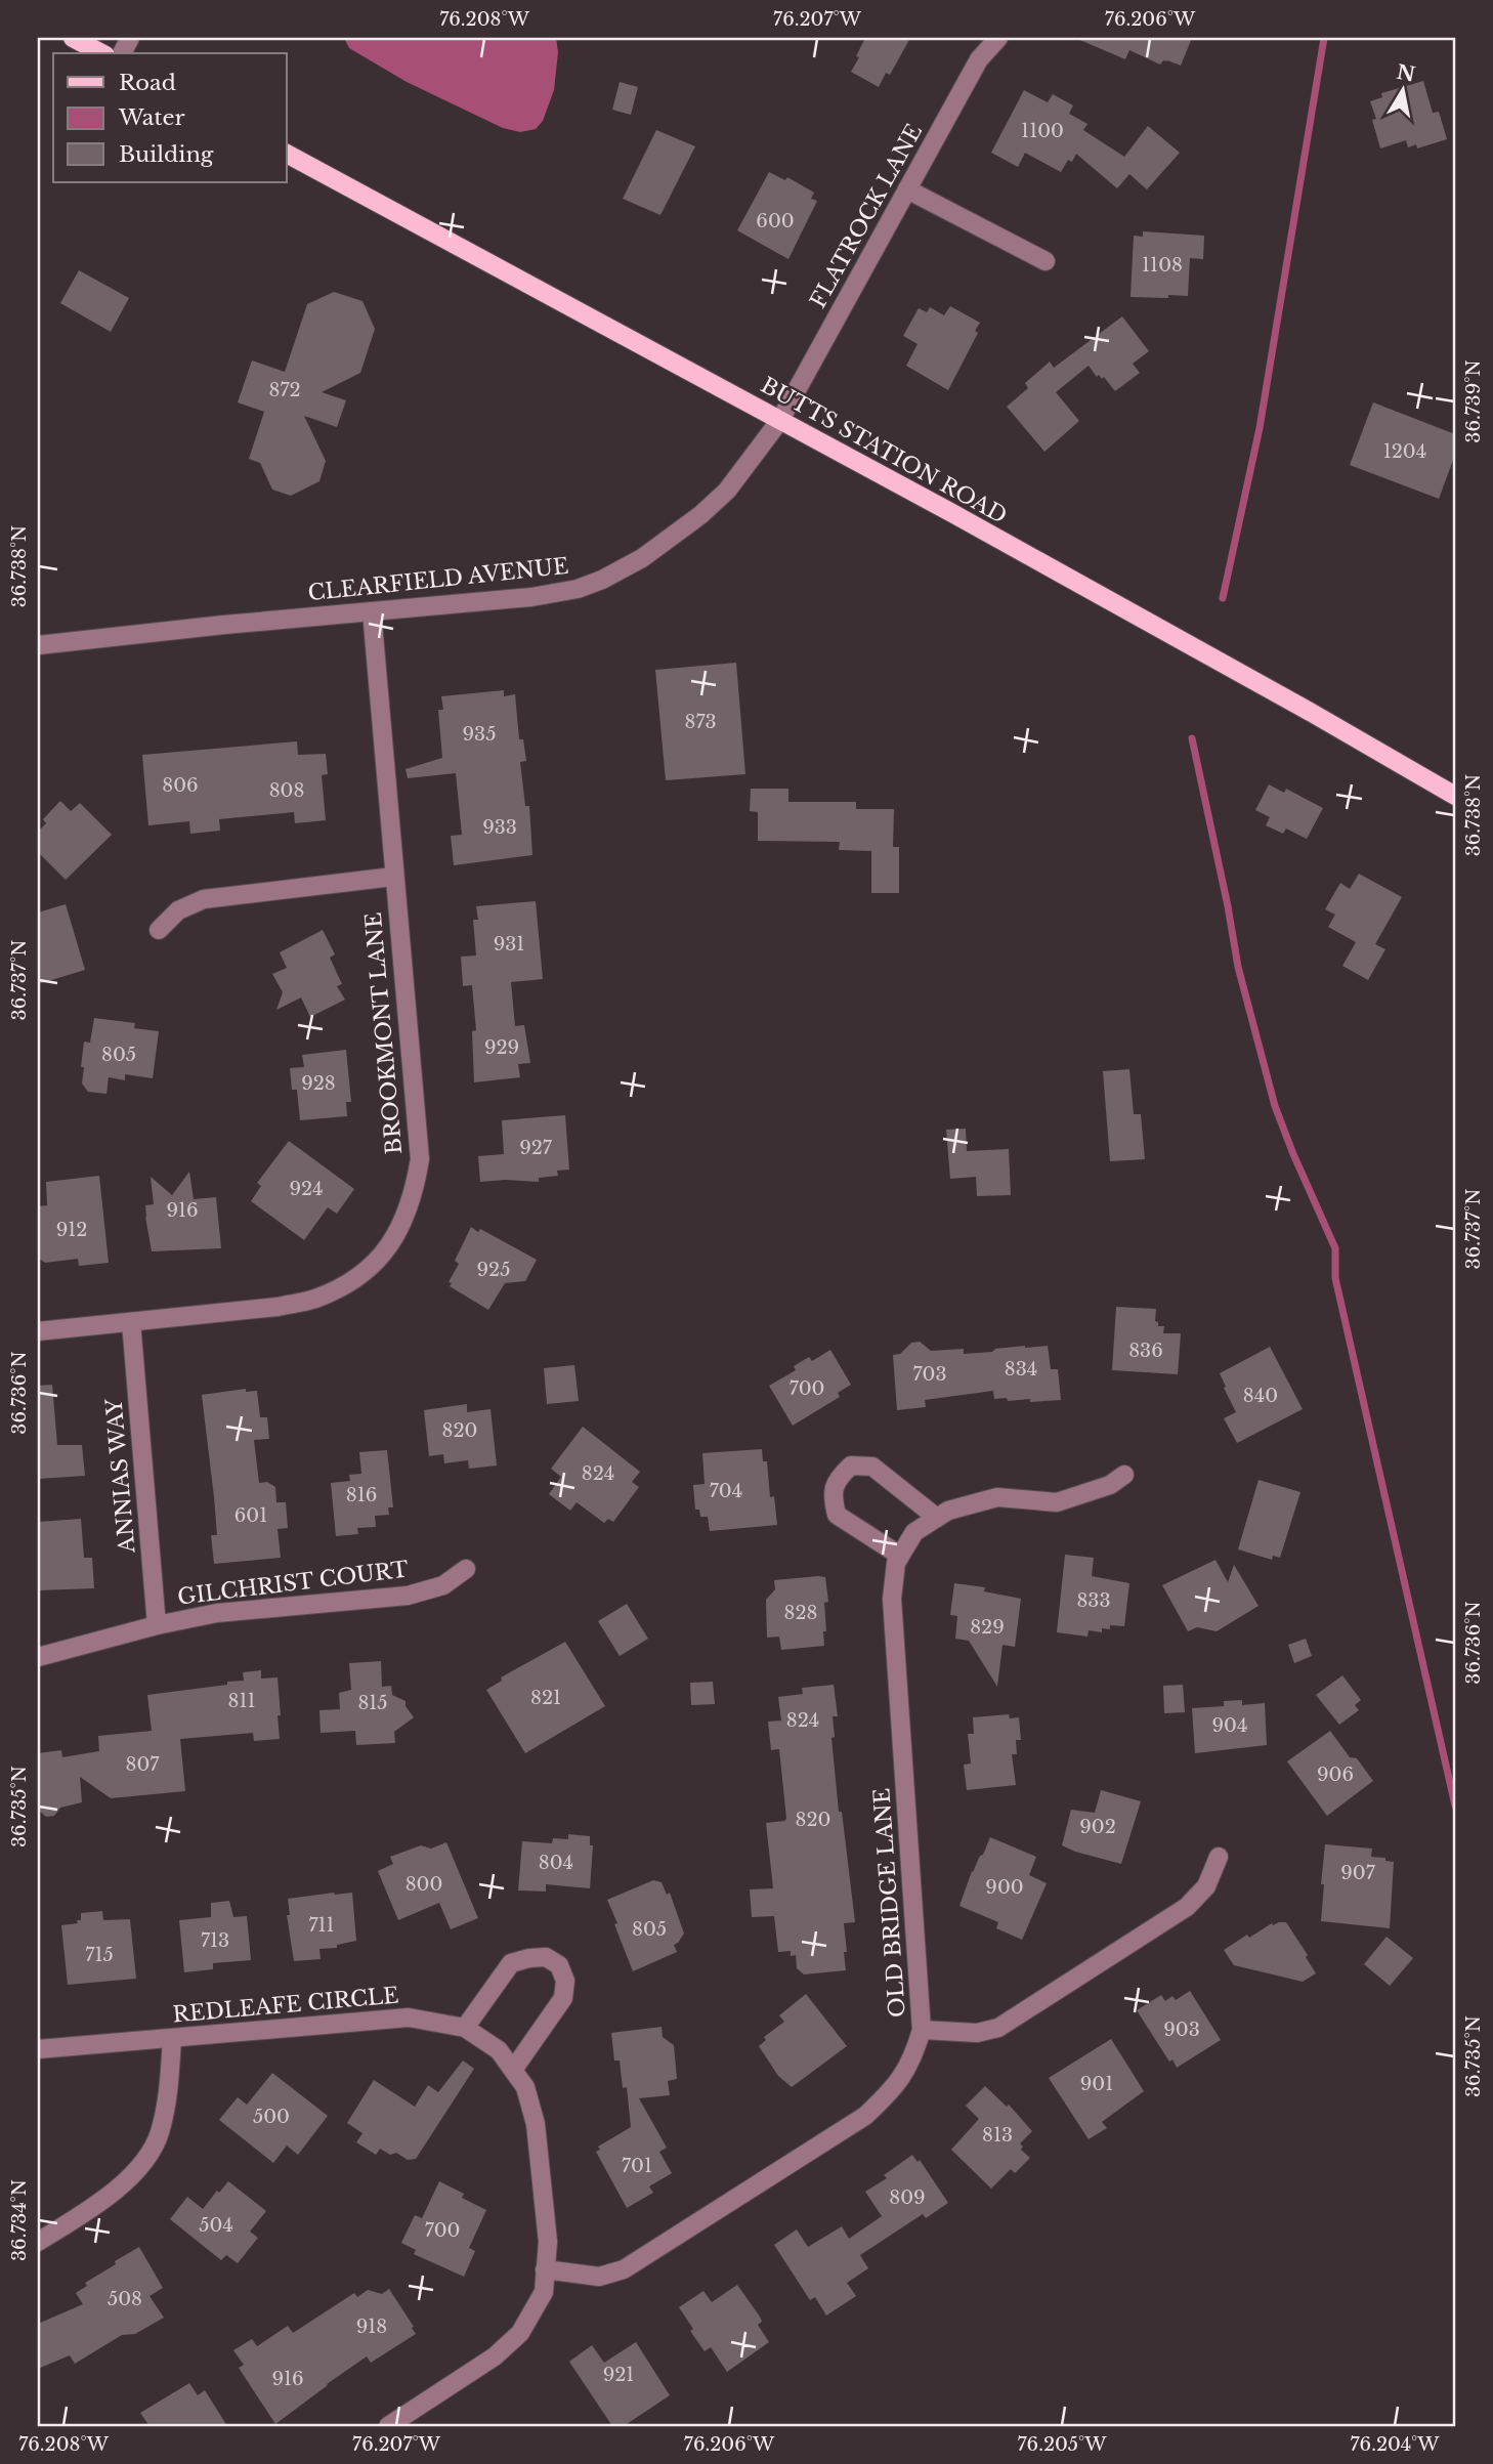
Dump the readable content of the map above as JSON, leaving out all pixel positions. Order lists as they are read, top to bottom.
{
  "streets": {
    "main road": ["BUTTS STATION ROAD"],
    "street": [
      "FLATROCK LANE",
      "CLEARFIELD AVENUE",
      "BROOKMONT LANE",
      "ANNIAS WAY",
      "GILCHRIST COURT",
      "OLD BRIDGE LANE",
      "REDLEAFE CIRCLE"
    ]
  },
  "crossings": [
    ["FLATROCK LANE", "BUTTS STATION ROAD"],
    ["FLATROCK LANE", "CLEARFIELD AVENUE"],
    ["BUTTS STATION ROAD", "CLEARFIELD AVENUE"],
    ["CLEARFIELD AVENUE", "BROOKMONT LANE"],
    ["BROOKMONT LANE", "ANNIAS WAY"],
    ["ANNIAS WAY", "GILCHRIST COURT"],
    ["OLD BRIDGE LANE", "REDLEAFE CIRCLE"]
  ],
  "house_numbers": [
    "1100",
    "600",
    "1108",
    "872",
    "1204",
    "873",
    "935",
    "806",
    "808",
    "933",
    "931",
    "929",
    "805",
    "928",
    "927",
    "924",
    "916",
    "912",
    "925",
    "836",
    "834",
    "703",
    "700",
    "840",
    "820",
    "824",
    "704",
    "816",
    "601",
    "833",
    "828",
    "829",
    "821",
    "811",
    "815",
    "824",
    "904",
    "807",
    "906",
    "820",
    "902",
    "804",
    "907",
    "800",
    "900",
    "711",
    "805",
    "713",
    "715",
    "903",
    "901",
    "500",
    "813",
    "701",
    "809",
    "504",
    "700",
    "508",
    "918",
    "921",
    "916"
  ],
  "legend": ["Road", "Water", "Building"],
  "north": "top",
  "coordinates": [
    "76.208°W",
    "76.207°W",
    "76.206°W",
    "36.739°N",
    "36.738°N",
    "36.737°N",
    "36.736°N",
    "36.735°N",
    "36.734°N",
    "76.205°W",
    "76.204°W"
  ]
}
